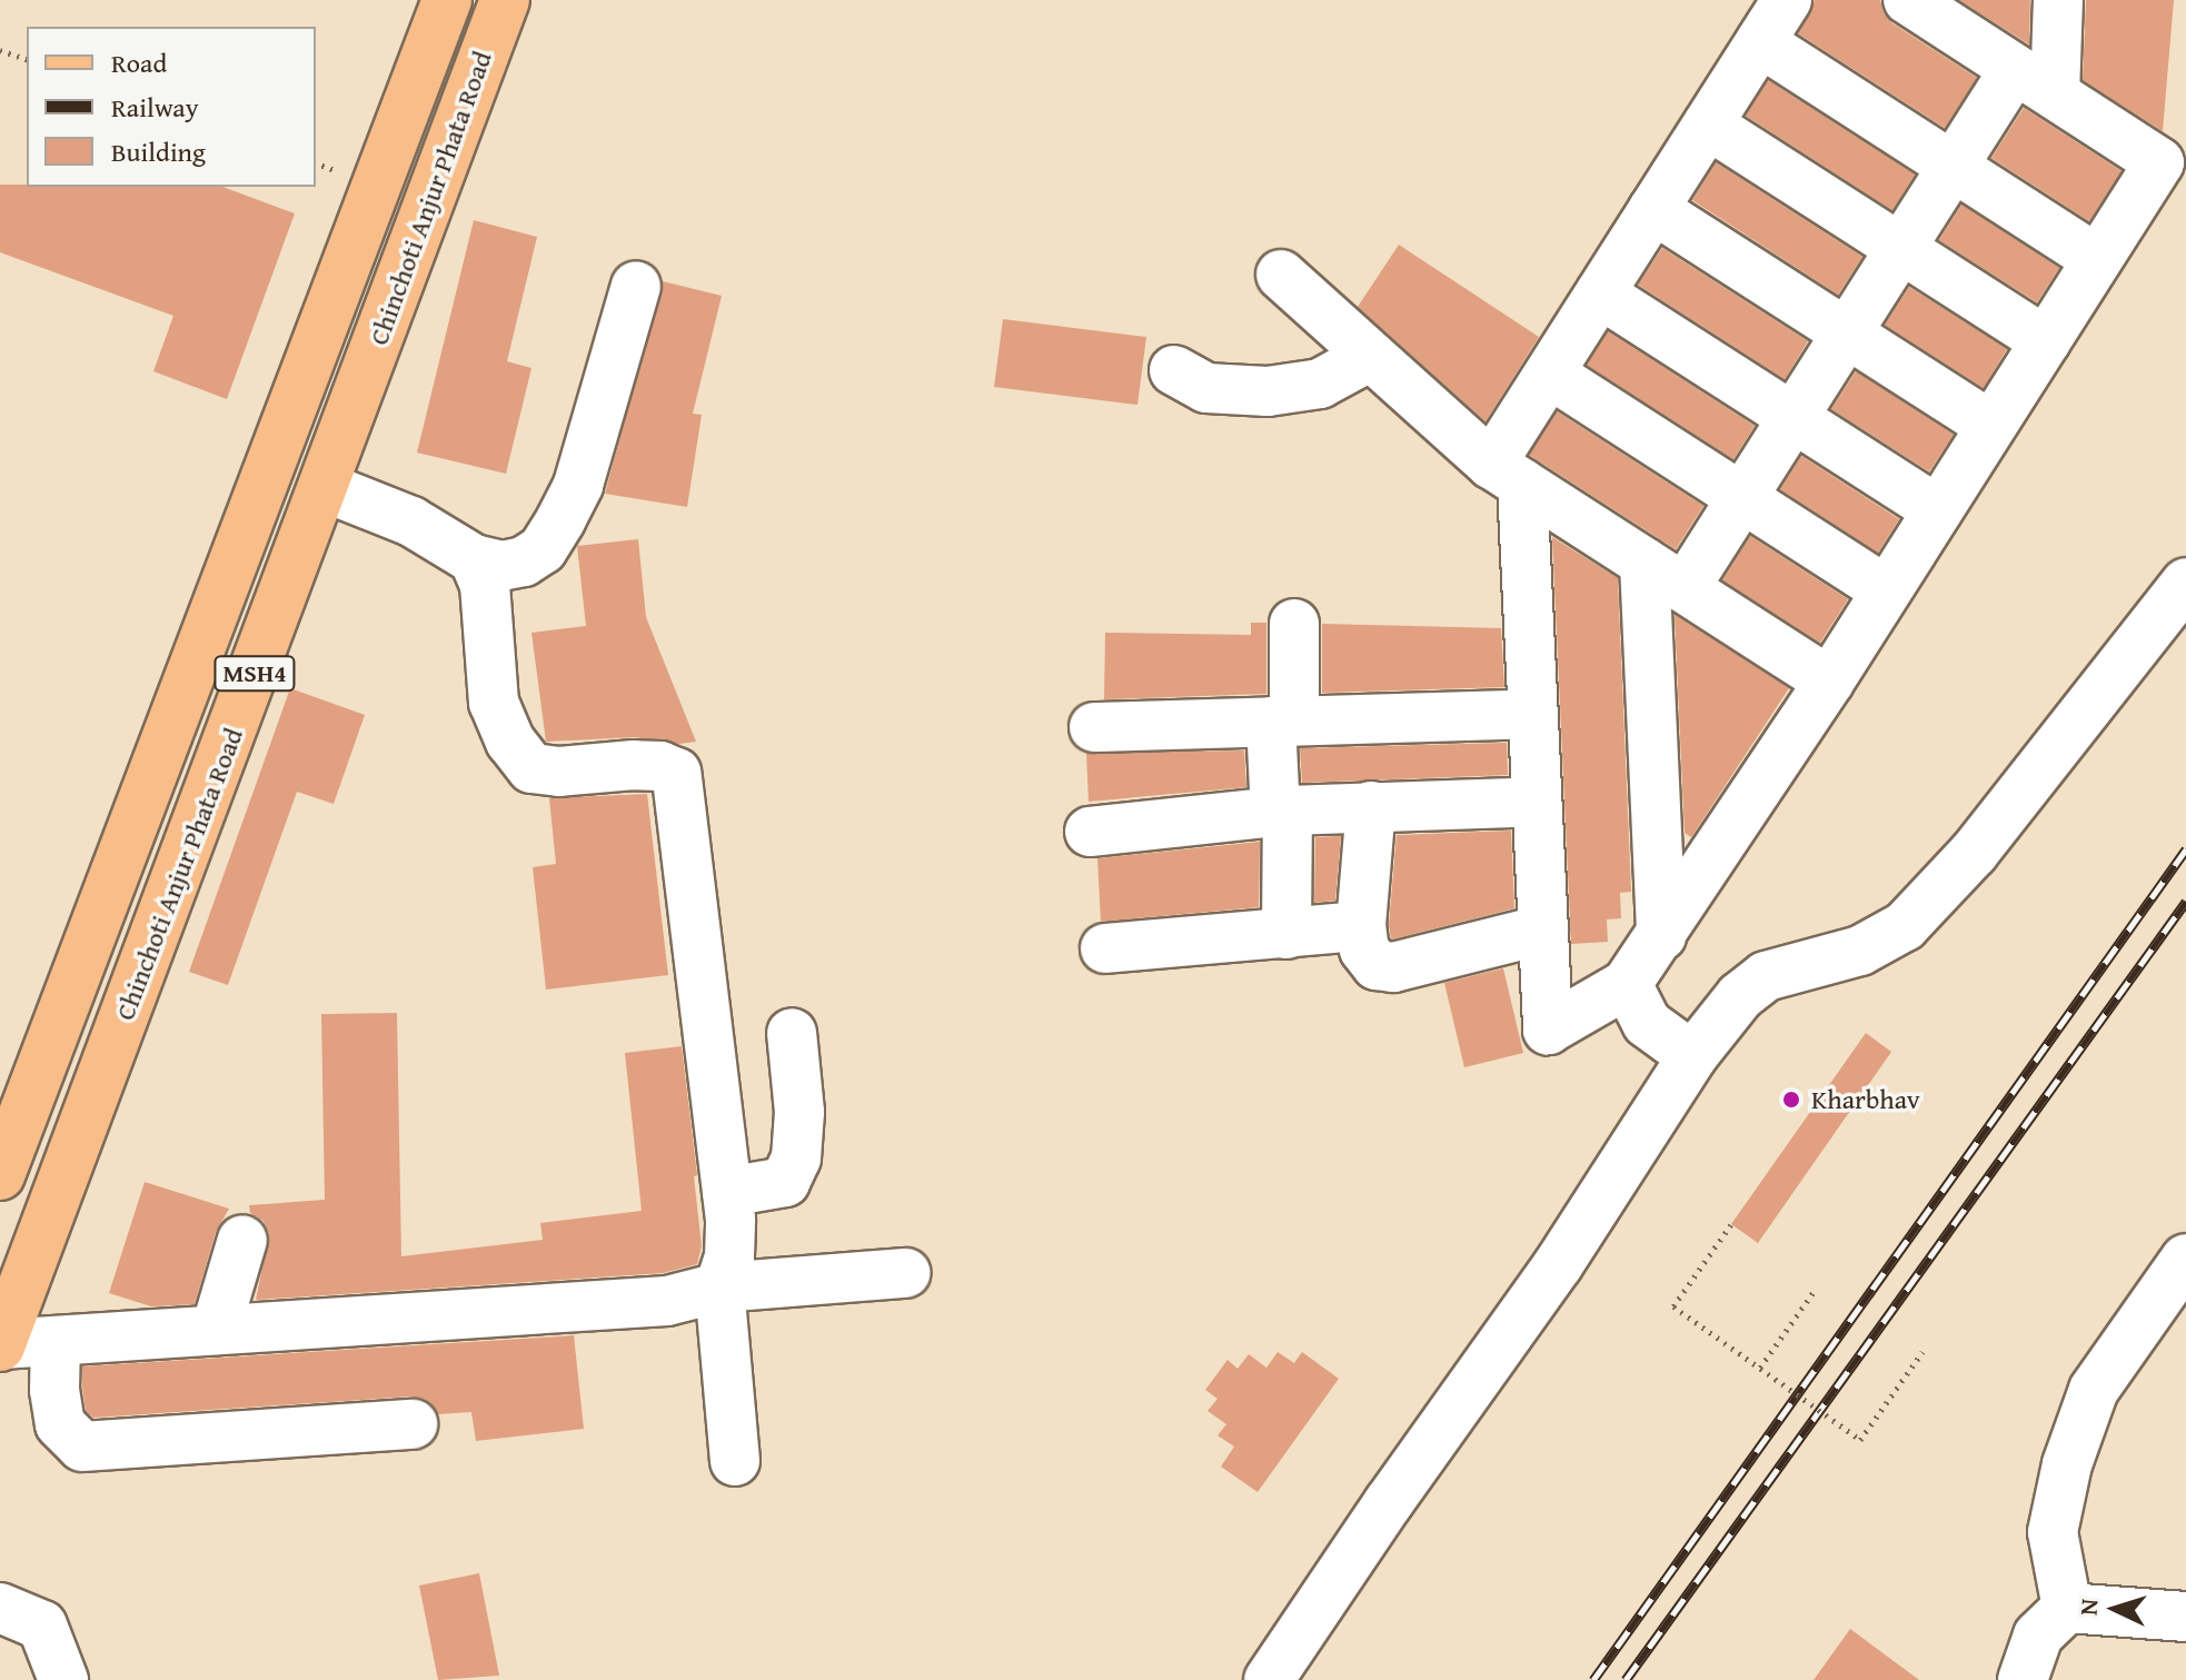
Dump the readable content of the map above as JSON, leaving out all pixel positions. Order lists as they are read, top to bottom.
{
  "streets": {
    "main road": ["Chinchoti Anjur Phata Road", "MSH4"]
  },
  "places": ["Kharbhav"],
  "legend": ["Road", "Railway", "Building"],
  "north": "left"
}
